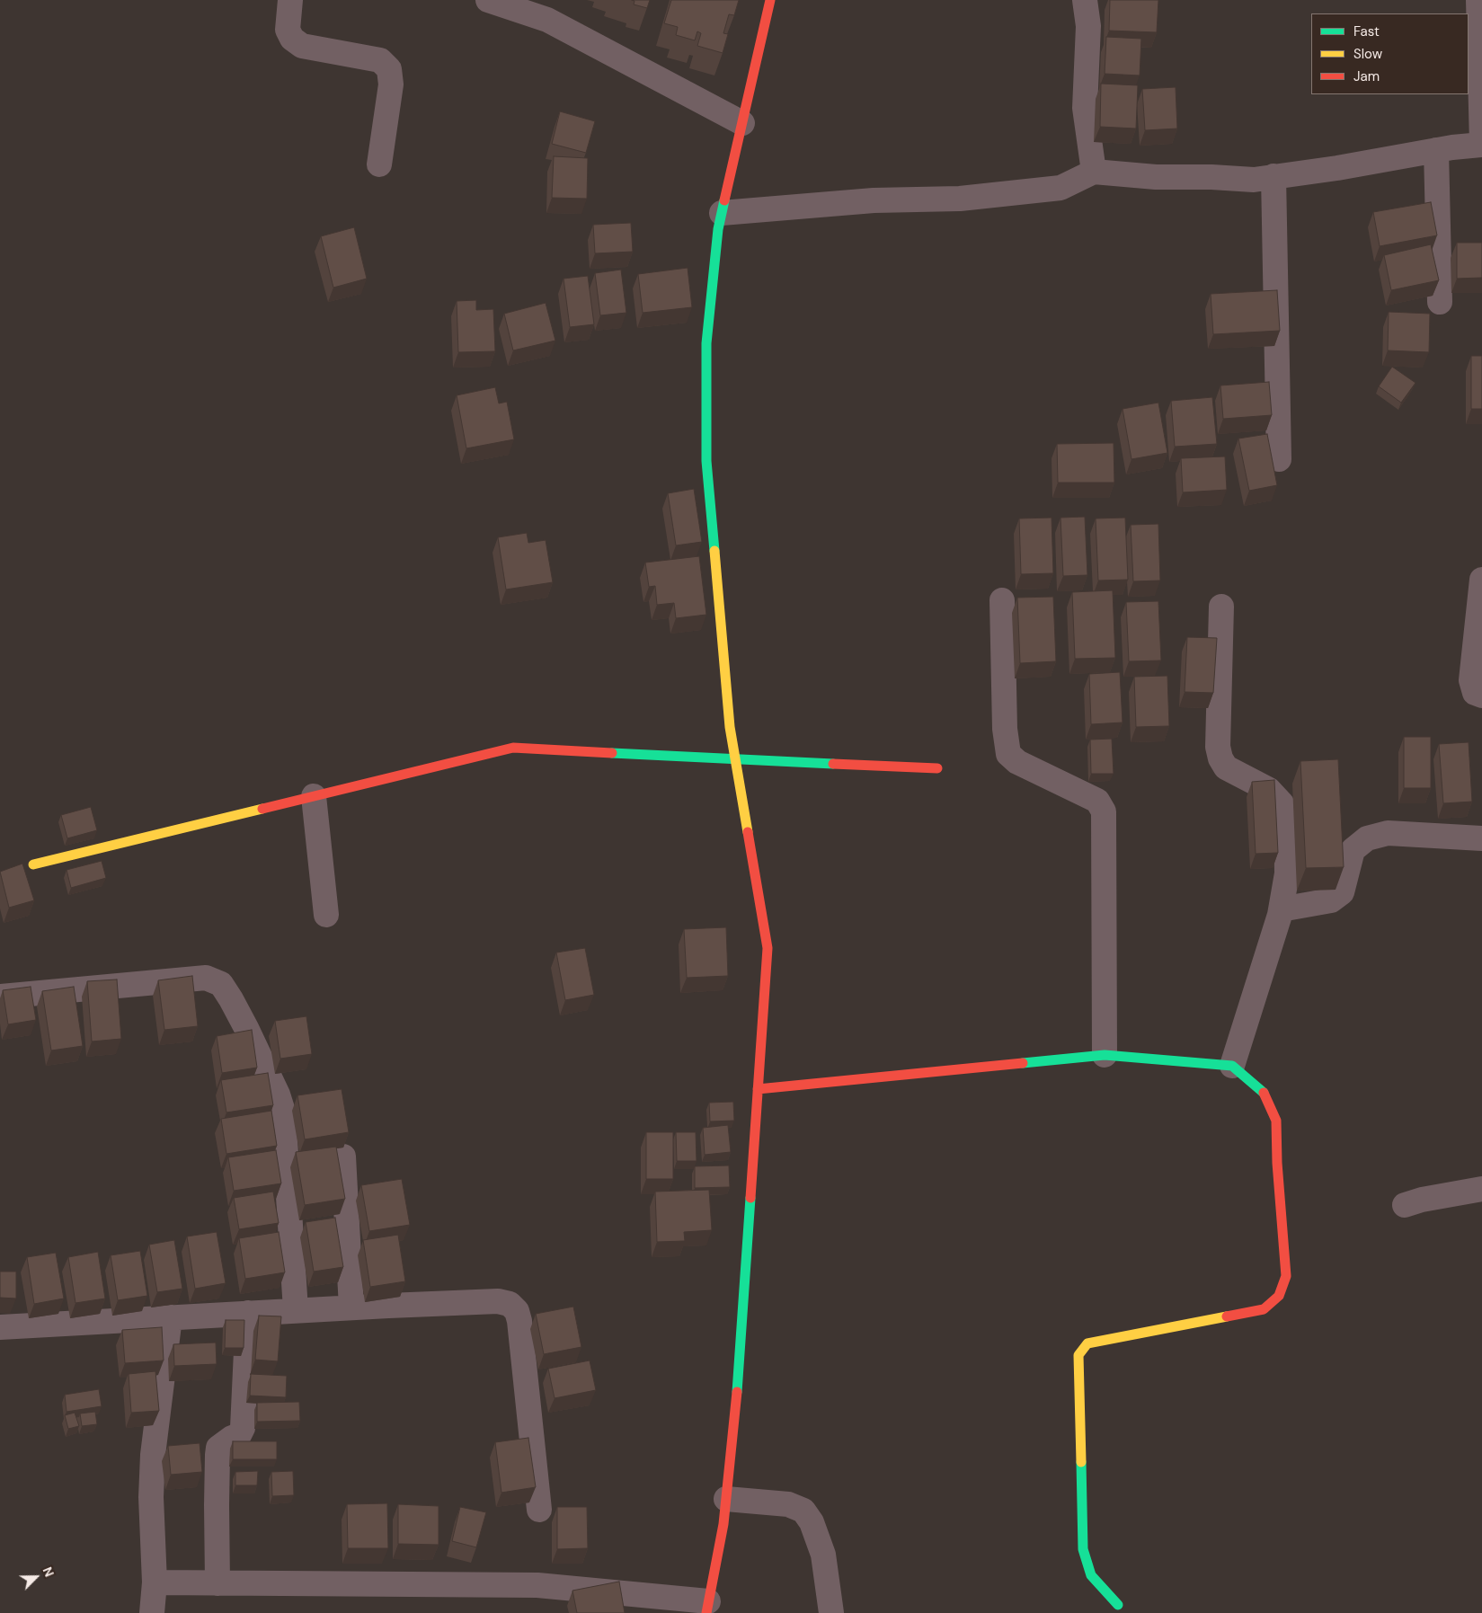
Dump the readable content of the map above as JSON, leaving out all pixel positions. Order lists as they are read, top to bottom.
{
  "legend": ["Fast", "Slow", "Jam"],
  "north": "top right"
}
